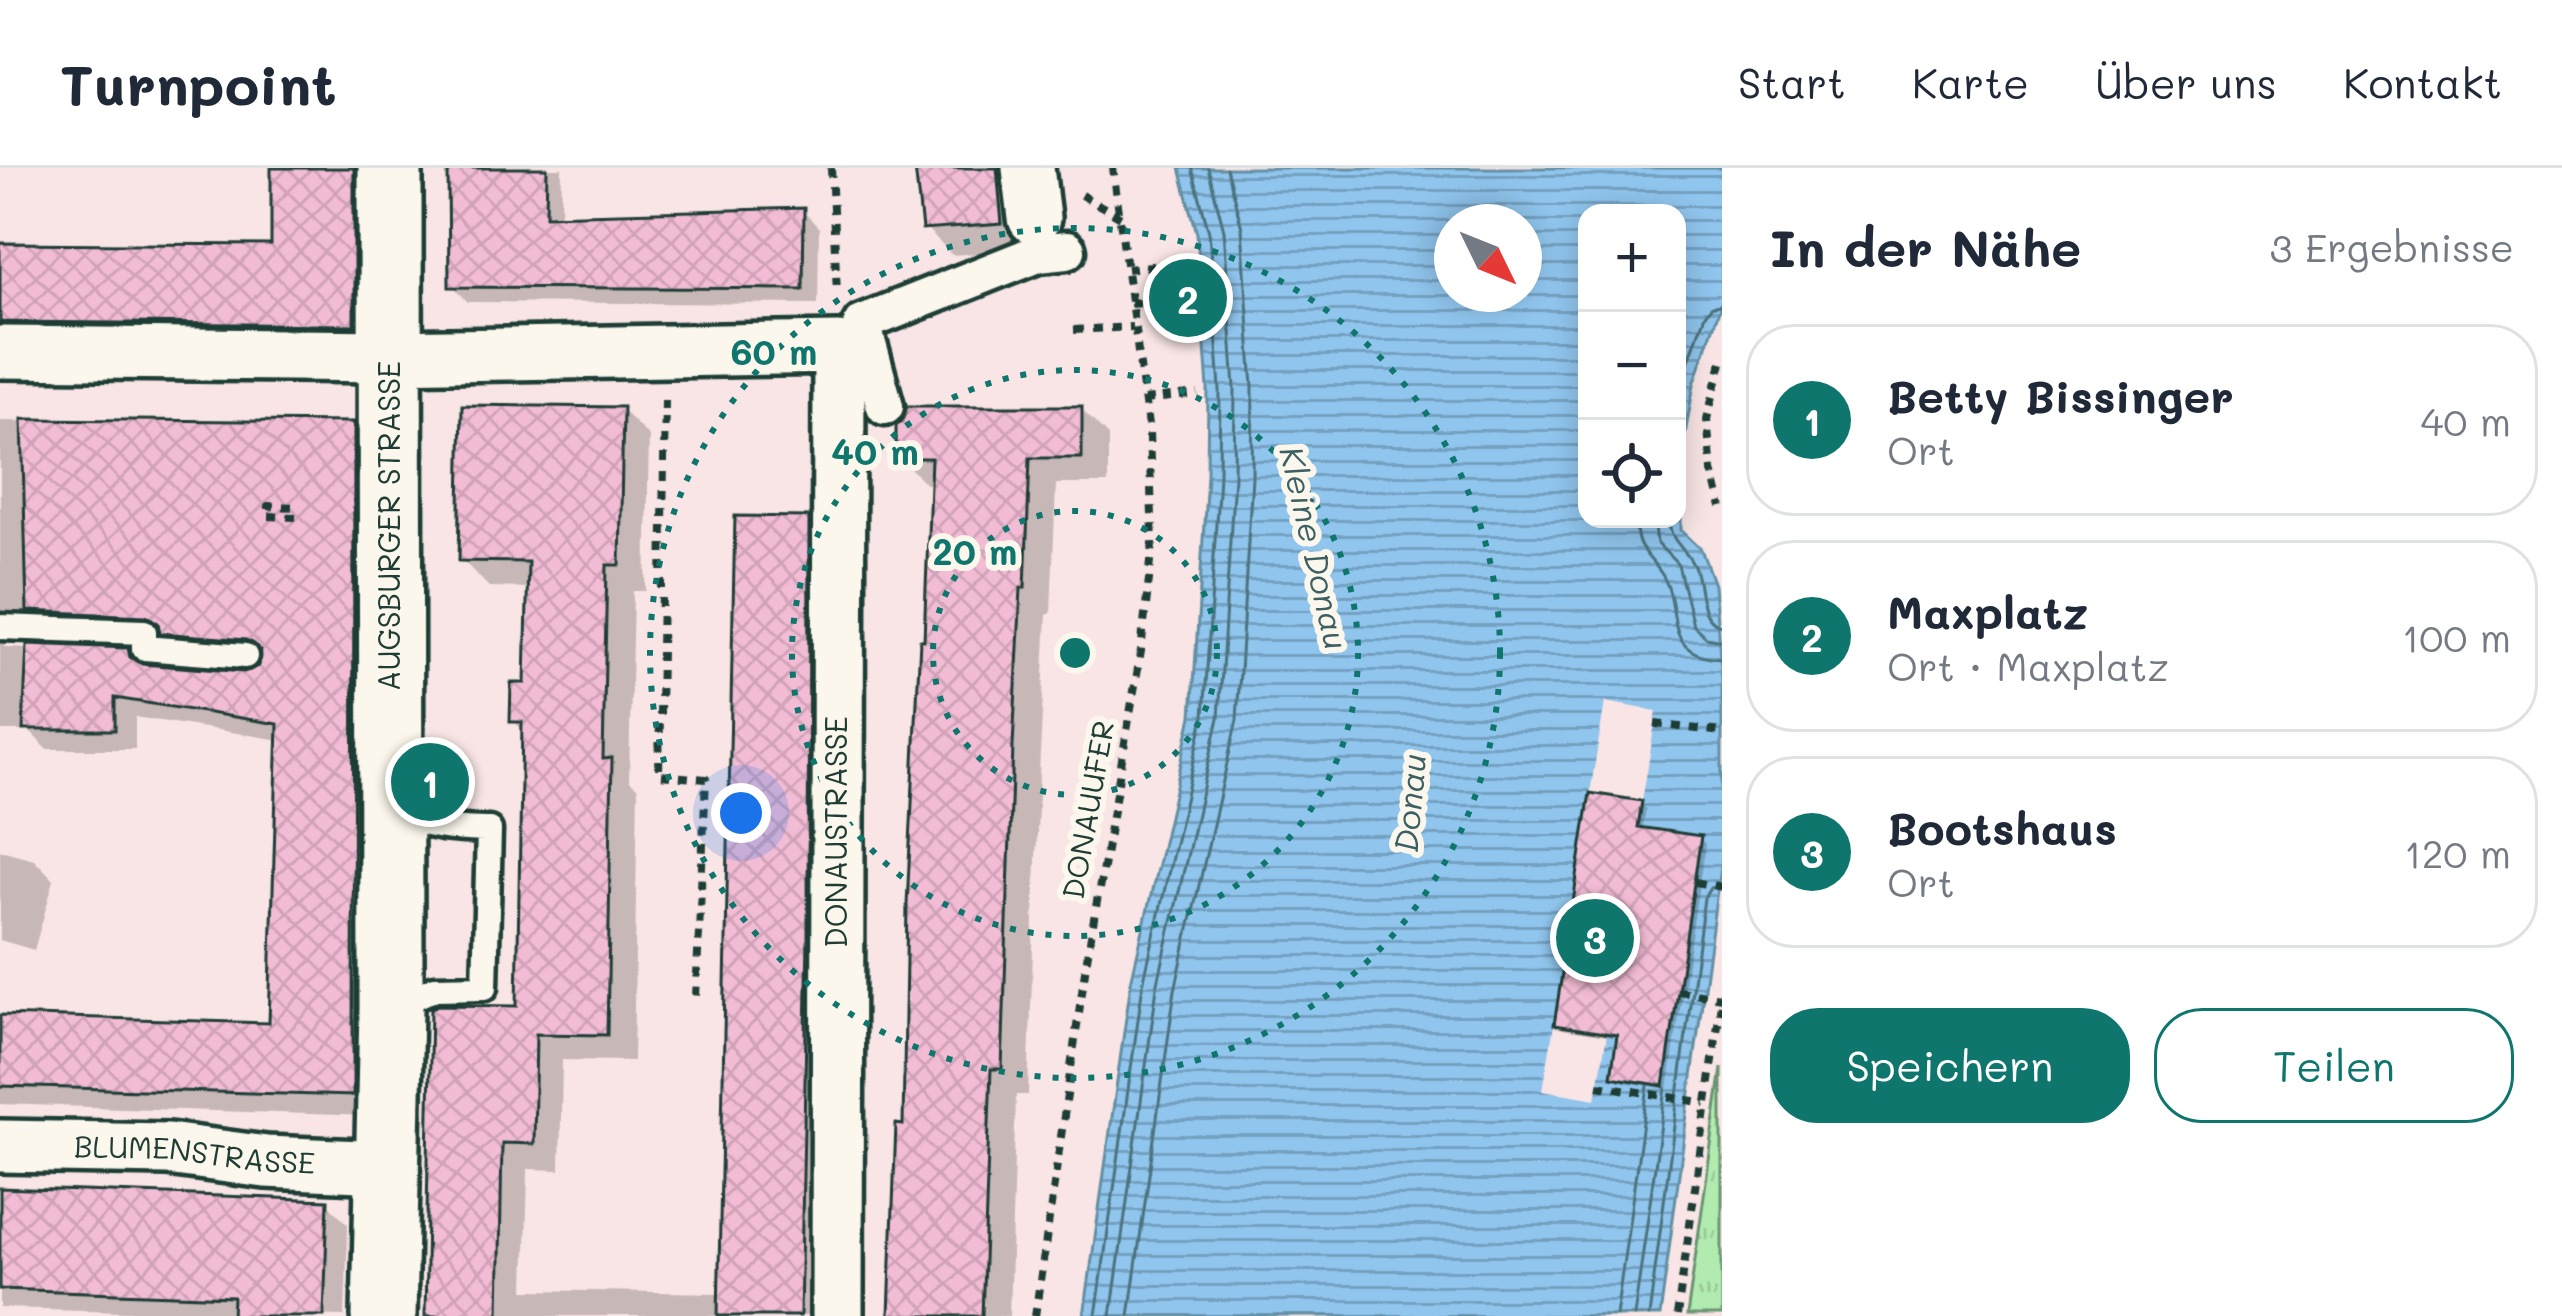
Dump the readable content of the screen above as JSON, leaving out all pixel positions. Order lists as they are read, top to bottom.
{
  "streets": {
    "street": ["AUGSBURGER STRASSE", "DONAUSTRASSE", "BLUMENSTRASSE"],
    "path": ["DONAUUFER"]
  },
  "crossings": [
    ["AUGSBURGER STRASSE", "BLUMENSTRASSE"]
  ],
  "water": ["Kleine Donau", "Donau"],
  "north": "bottom right",
  "page": {
    "header": "Turnpoint",
    "nav": [
      "Start",
      "Karte",
      "Über uns",
      "Kontakt"
    ],
    "heading": ["In der Nähe", "3 Ergebnisse"],
    "map_buttons": ["+", "−"],
    "pins": ["2", "1", "3"],
    "list": [
      {
        "mark": "1",
        "name": "Betty Bissinger",
        "note": "Ort",
        "value": "40 m"
      },
      {
        "mark": "2",
        "name": "Maxplatz",
        "note": "Ort · Maxplatz",
        "value": "100 m"
      },
      {
        "mark": "3",
        "name": "Bootshaus",
        "note": "Ort",
        "value": "120 m"
      }
    ],
    "buttons": ["Speichern", "Teilen"]
  },
  "rings": ["60 m", "40 m", "20 m"]
}
